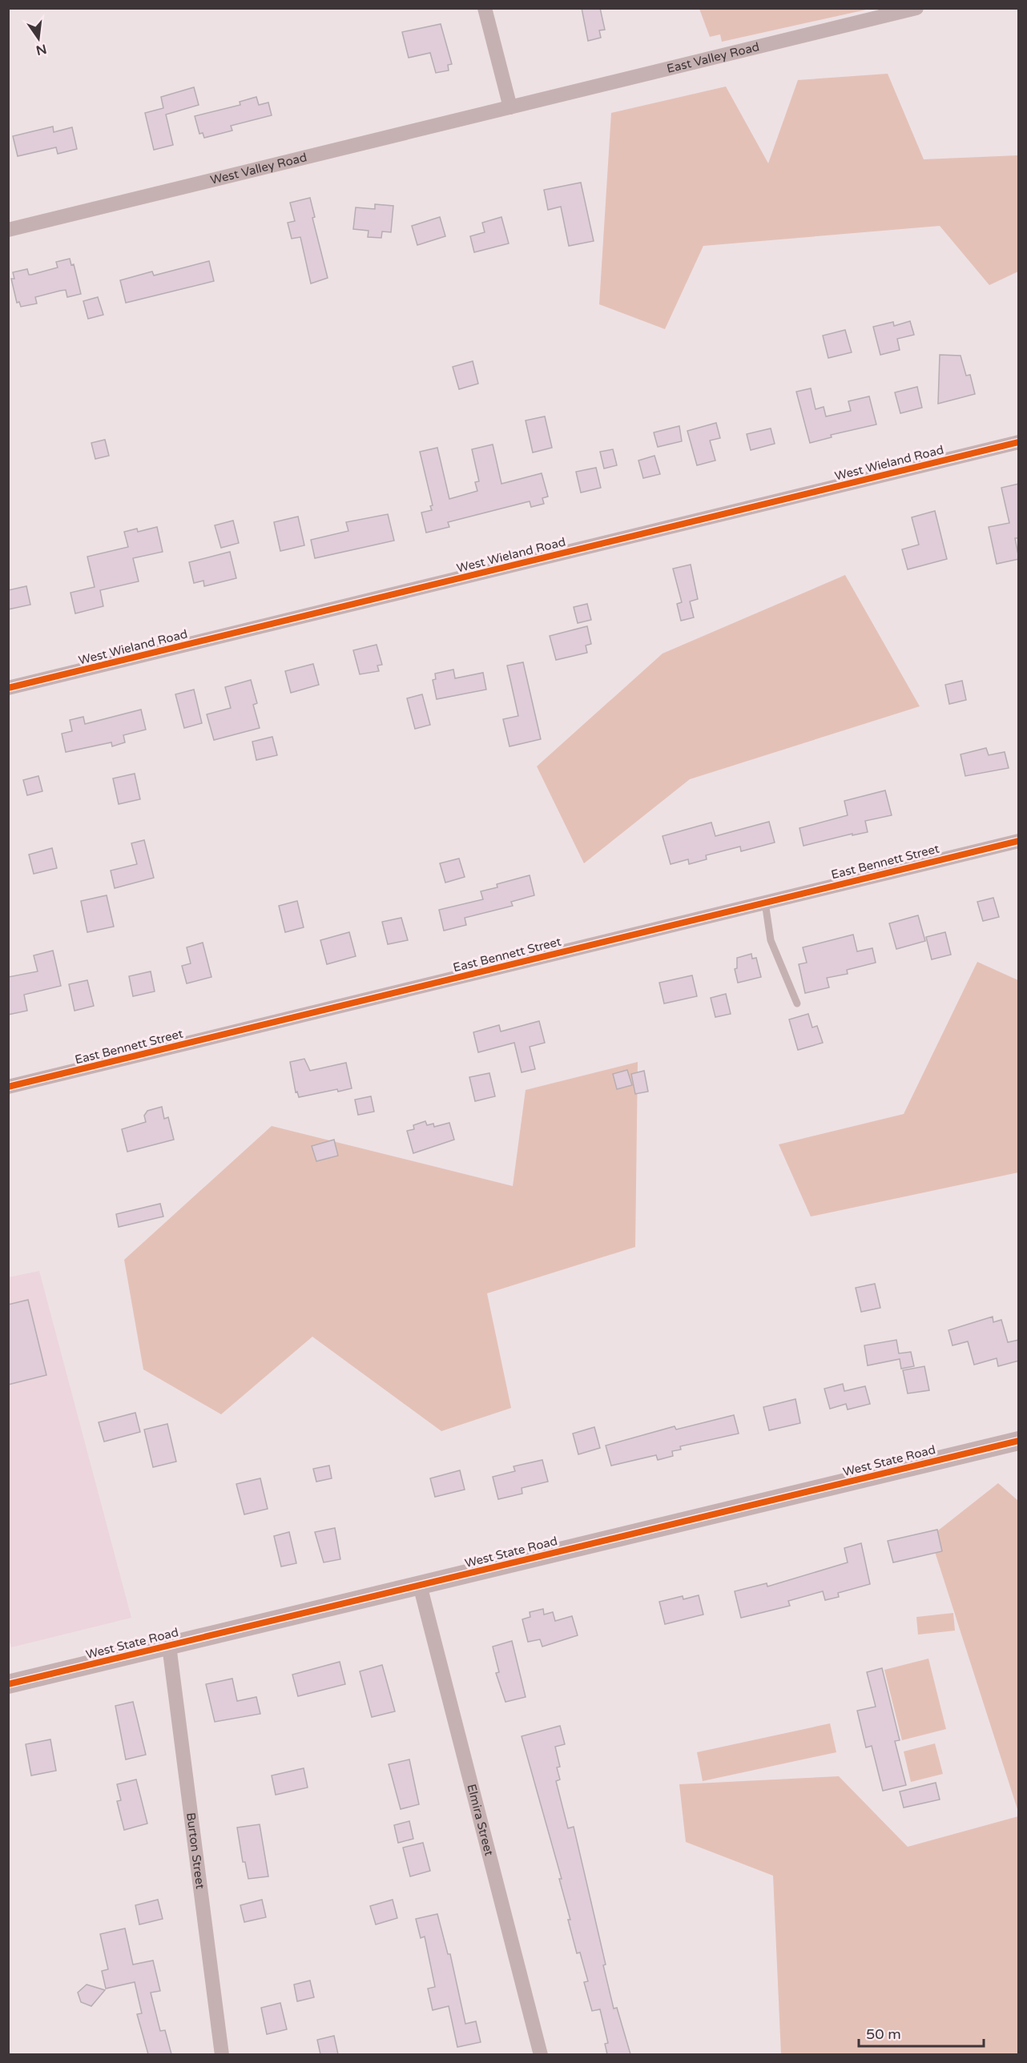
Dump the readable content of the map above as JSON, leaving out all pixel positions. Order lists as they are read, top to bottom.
{
  "streets": {
    "street": [
      "East Valley Road",
      "West Valley Road",
      "West Wieland Road",
      "East Bennett Street",
      "West State Road",
      "Elmira Street",
      "Burton Street"
    ]
  },
  "crossings": [
    ["East Valley Road", "West Valley Road"],
    ["West State Road", "Elmira Street"],
    ["West State Road", "Burton Street"]
  ],
  "scale_bar": "50 m",
  "north": "bottom"
}
